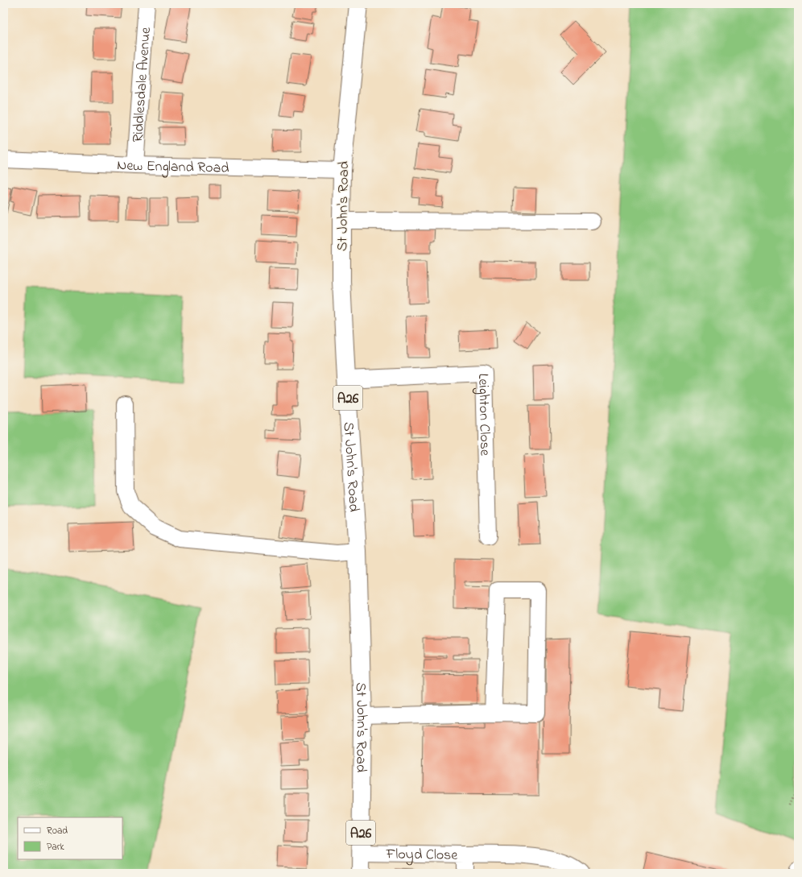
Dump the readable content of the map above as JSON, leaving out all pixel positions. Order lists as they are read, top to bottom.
{
  "streets": {
    "highway": ["St John's Road", "A26"],
    "street": [
      "Riddlesdale Avenue",
      "New England Road",
      "Leighton Close",
      "Floyd Close"
    ]
  },
  "crossings": [
    ["Riddlesdale Avenue", "New England Road"],
    ["New England Road", "St John's Road"],
    ["St John's Road", "Leighton Close"],
    ["St John's Road", "Floyd Close"]
  ],
  "legend": ["Road", "Park"]
}
